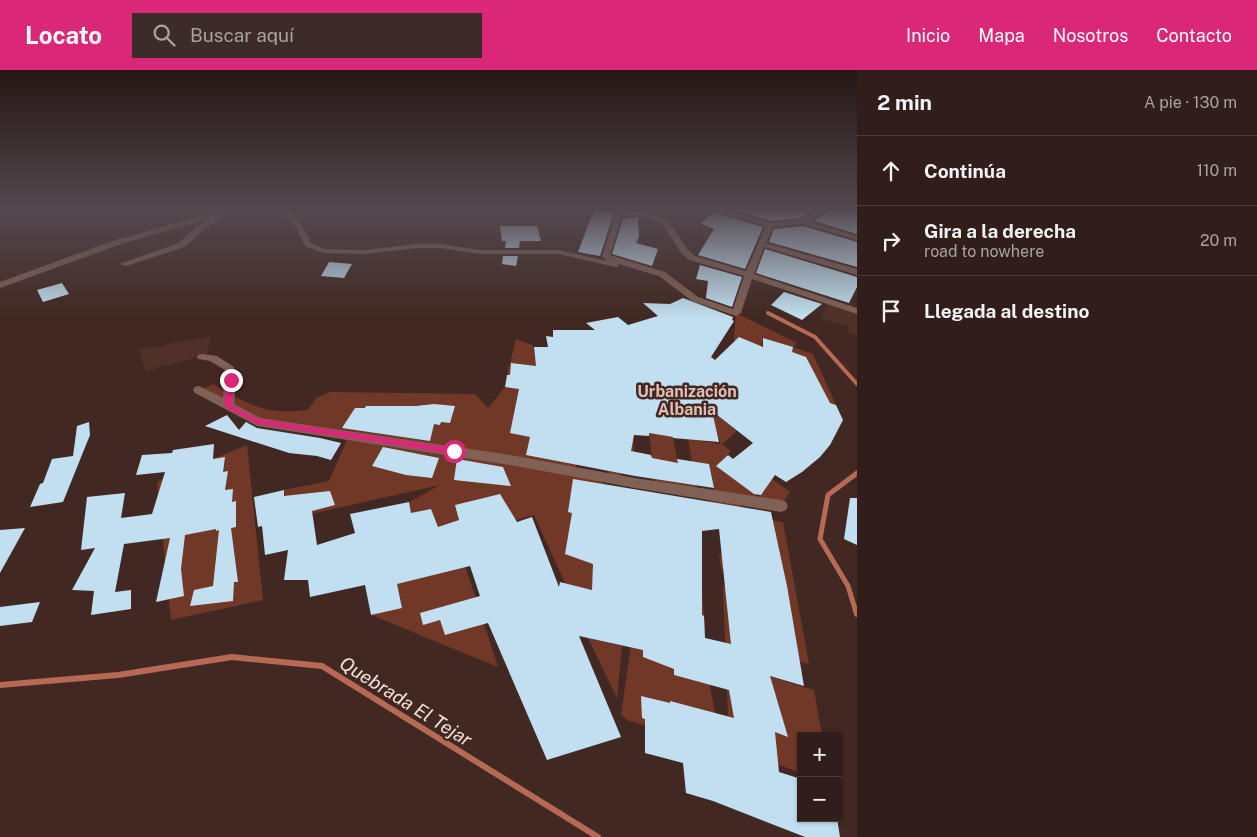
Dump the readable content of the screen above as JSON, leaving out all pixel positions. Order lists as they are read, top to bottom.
{
  "districts": ["Urbanización Albania"],
  "water": ["Quebrada El Tejar"],
  "page": {
    "header": "Locato",
    "search": "Buscar aquí",
    "nav": [
      "Inicio",
      "Mapa",
      "Nosotros",
      "Contacto"
    ],
    "heading": ["2 min", "A pie · 130 m"],
    "list": [
      ["Continúa", "110 m"],
      ["Gira a la derecha", "road to nowhere", "20 m"],
      "Llegada al destino"
    ],
    "map_buttons": ["+", "−"]
  }
}
